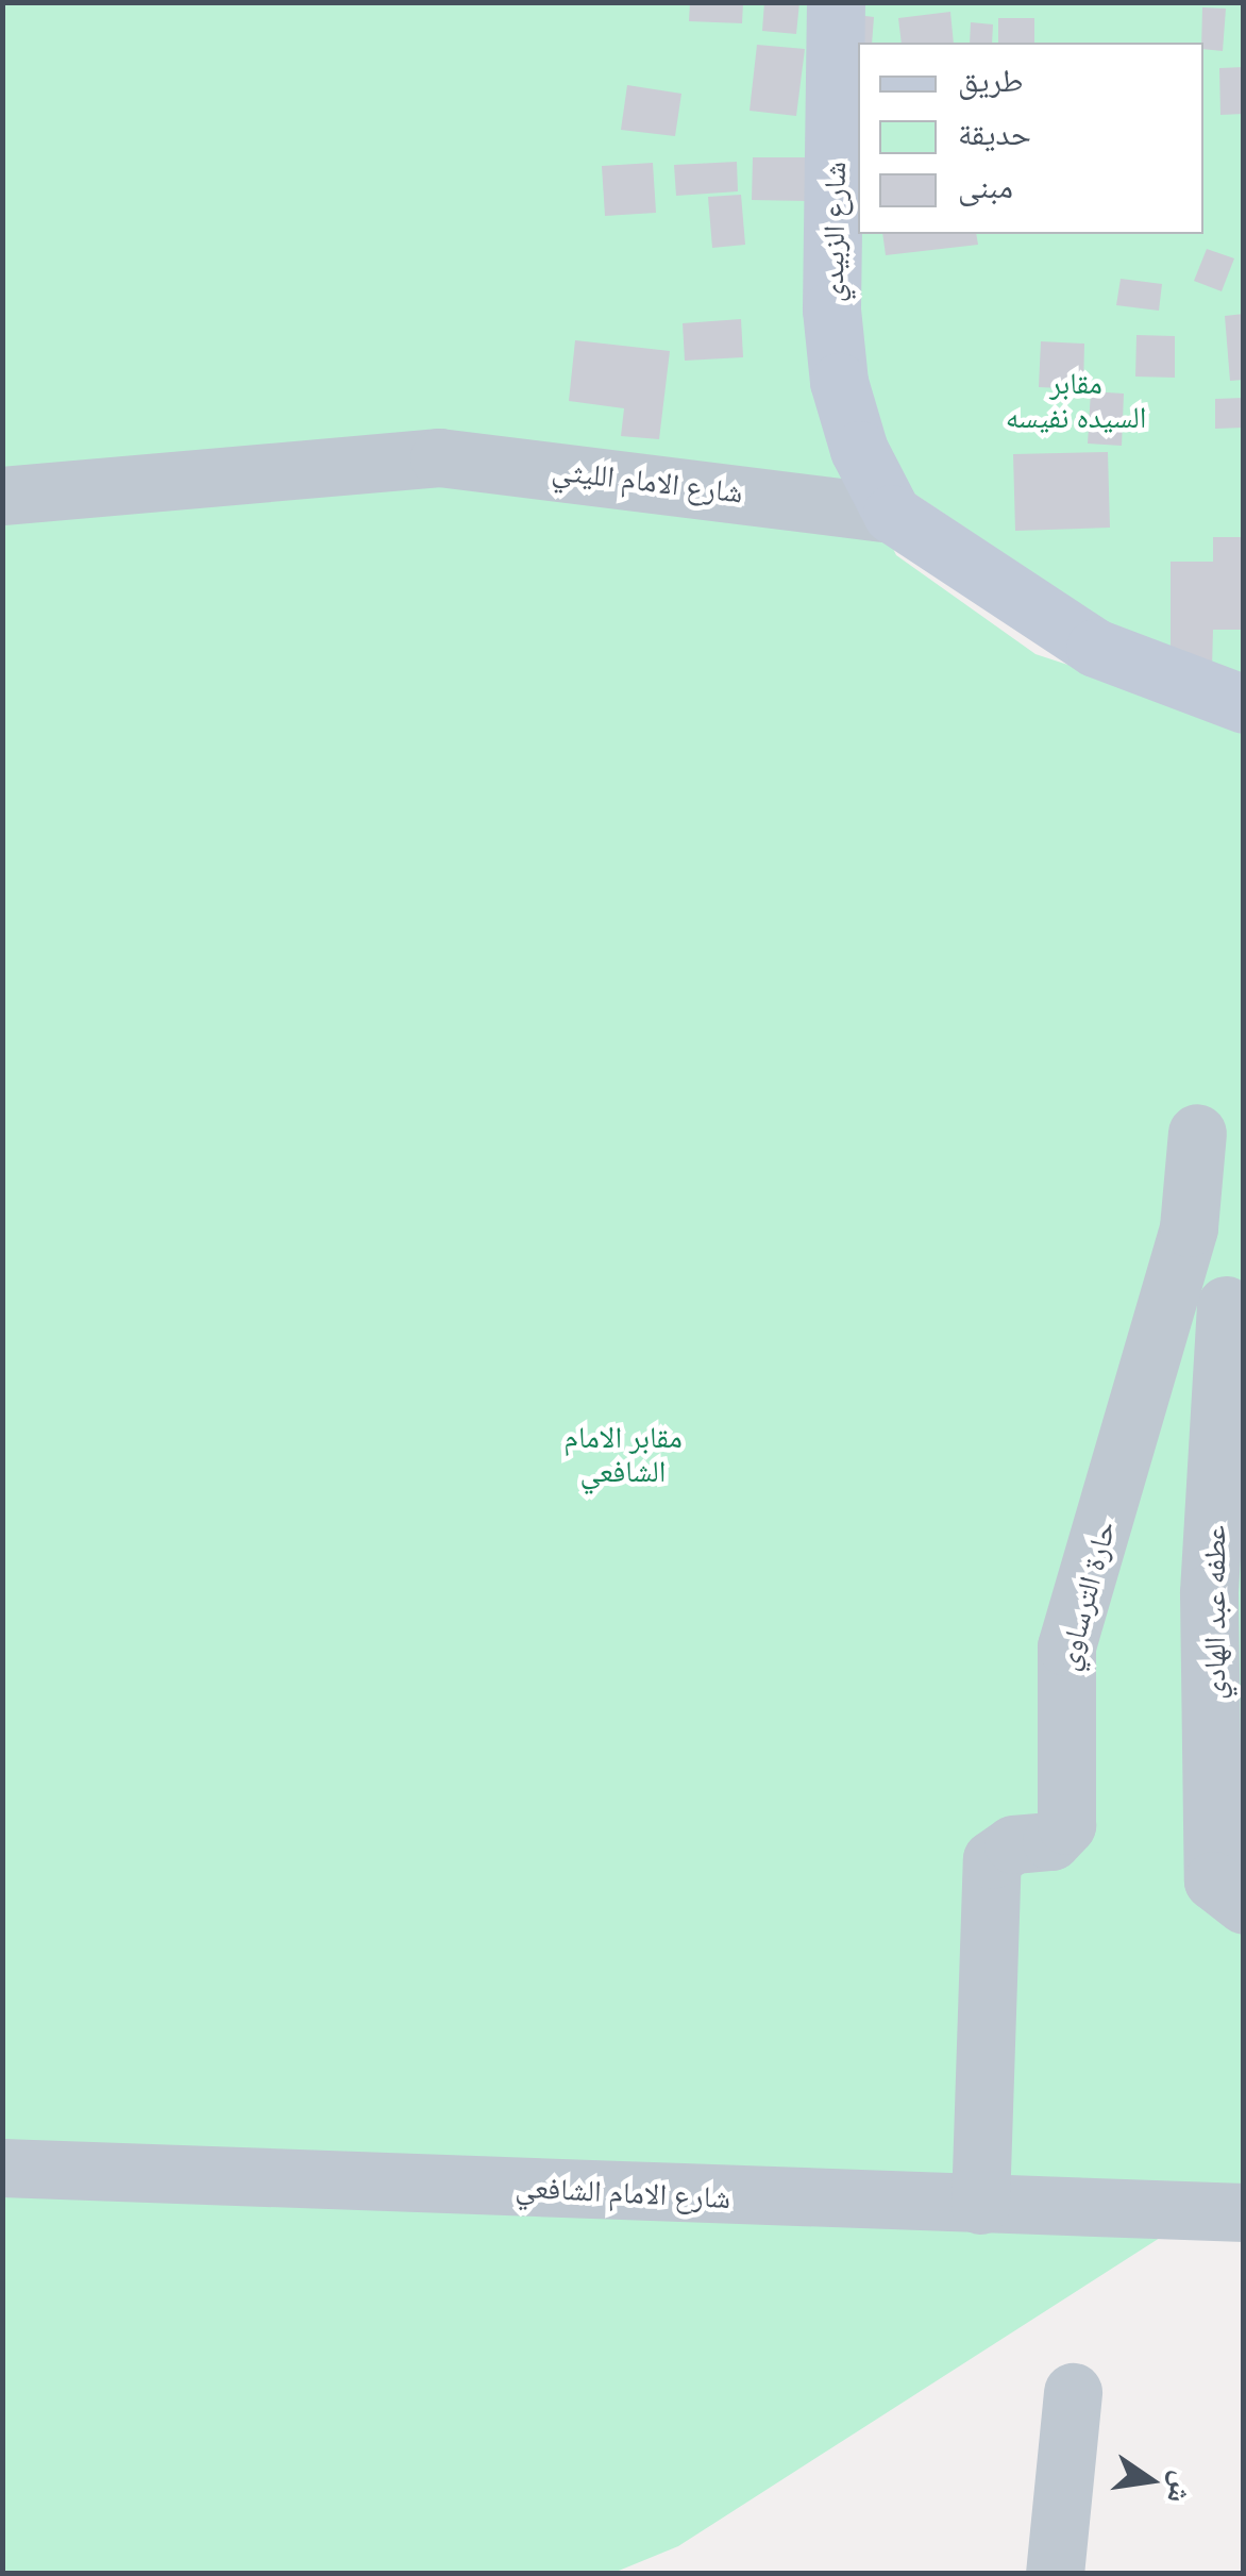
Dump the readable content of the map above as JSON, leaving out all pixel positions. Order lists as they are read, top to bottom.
{
  "streets": {
    "street": [
      "شارع الزبيدي",
      "شارع الامام الليثي",
      "حارة الترساوي",
      "عطفه عبد الهادي",
      "شارع الامام الشافعي"
    ]
  },
  "crossings": [
    ["شارع الزبيدي", "شارع الامام الليثي"],
    ["حارة الترساوي", "شارع الامام الشافعي"]
  ],
  "parks": ["مقابر السيده نفيسه", "مقابر الامام الشافعي"],
  "legend": ["طريق", "حديقة", "مبنى"],
  "north": "right"
}
